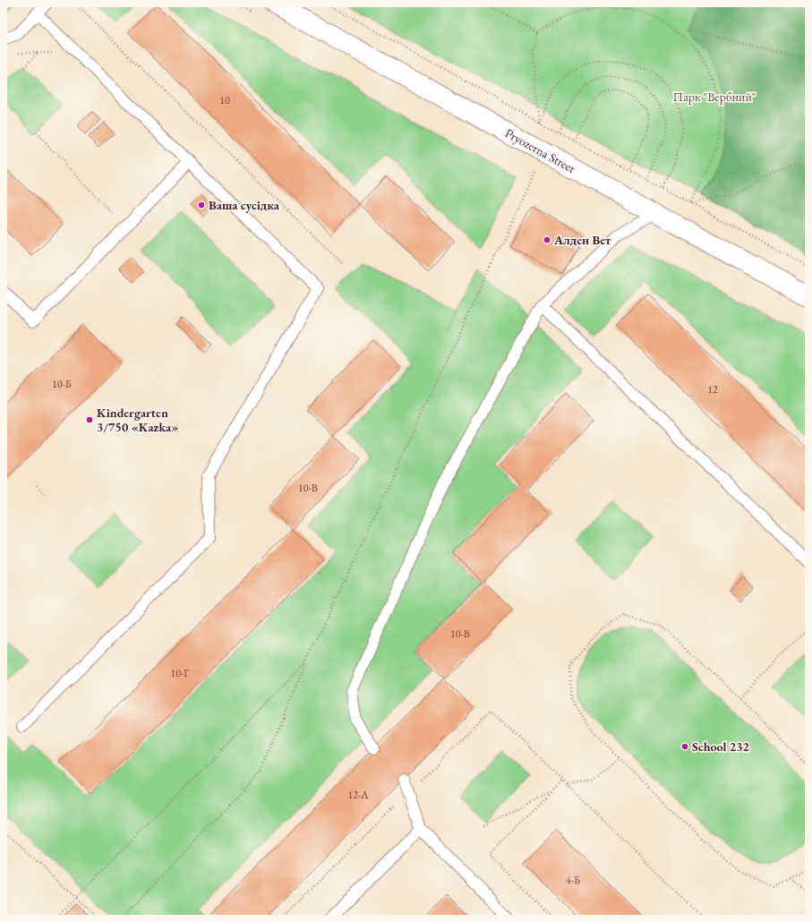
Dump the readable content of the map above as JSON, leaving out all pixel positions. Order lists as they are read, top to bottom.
{
  "streets": {
    "street": ["Pryozerna Street"]
  },
  "parks": ["Парк \"Вербний\""],
  "places": [
    "Ваша сусідка",
    "Алден Вет",
    "Kindergarten 3/750 «Kazka»",
    "School 232"
  ],
  "house_numbers": [
    "10",
    "10-Б",
    "12",
    "10-В",
    "10-В",
    "10-Г",
    "12-А",
    "4-Б"
  ]
}
